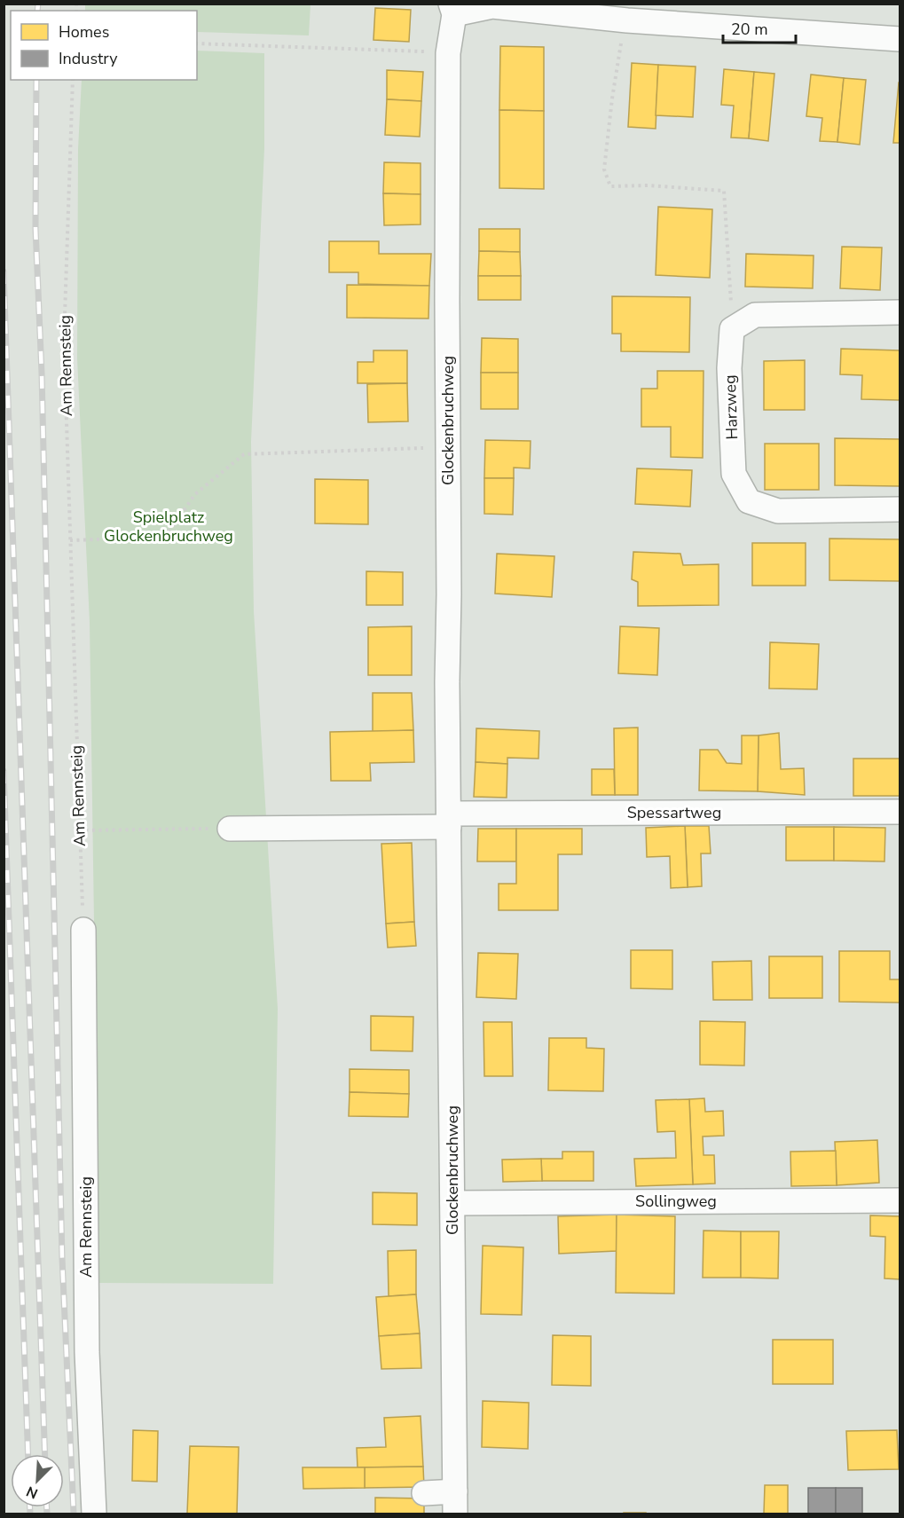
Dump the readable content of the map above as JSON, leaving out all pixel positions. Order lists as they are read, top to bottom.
{
  "streets": {
    "street": [
      "Am Rennsteig",
      "Harzweg",
      "Glockenbruchweg",
      "Spessartweg",
      "Sollingweg"
    ]
  },
  "crossings": [
    ["Glockenbruchweg", "Spessartweg"],
    ["Glockenbruchweg", "Sollingweg"]
  ],
  "parks": ["Spielplatz Glockenbruchweg"],
  "legend": ["Homes", "Industry"],
  "scale_bar": "20 m",
  "north": "bottom left"
}
